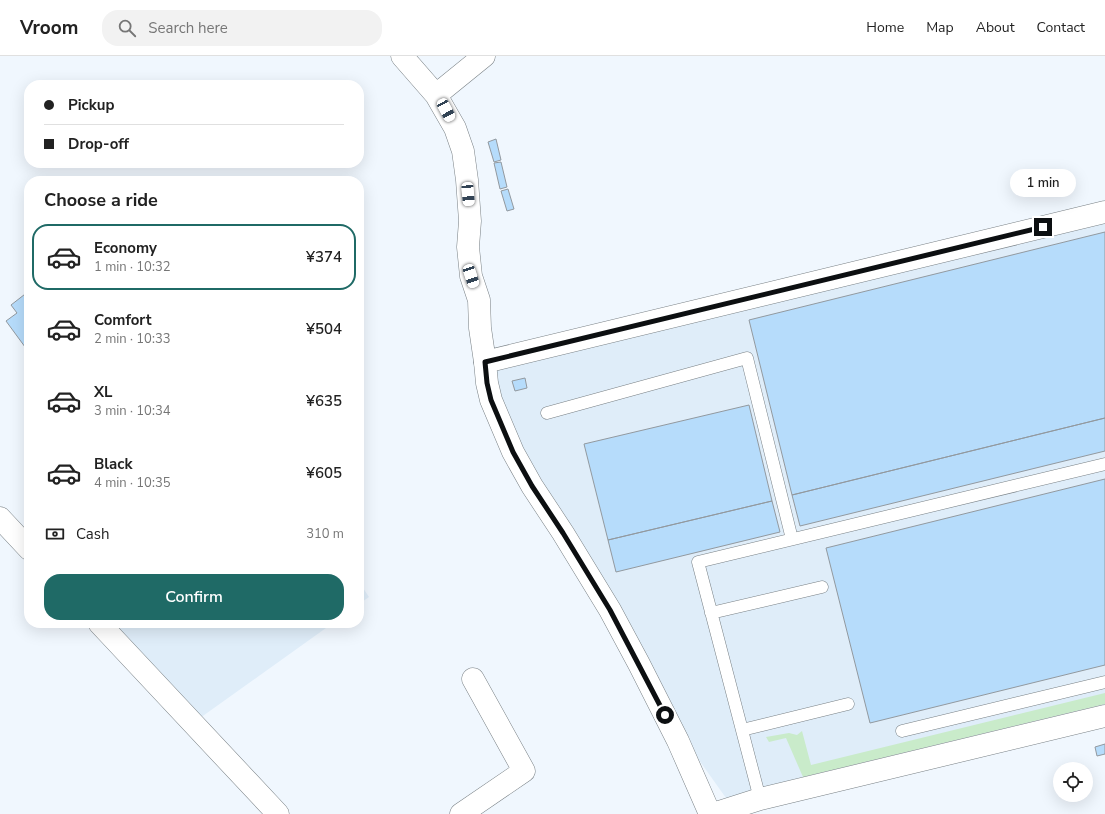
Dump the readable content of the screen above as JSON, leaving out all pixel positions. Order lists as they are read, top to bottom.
{
  "page": {
    "header": "Vroom",
    "search": "Search here",
    "nav": [
      "Home",
      "Map",
      "About",
      "Contact"
    ],
    "banner": ["Pickup", "Drop-off"],
    "bubble": "1 min",
    "heading": "Choose a ride",
    "list": [
      {
        "name": "Economy",
        "note": "1 min · 10:32",
        "value": "¥374"
      },
      {
        "name": "Comfort",
        "note": "2 min · 10:33",
        "value": "¥504"
      },
      {
        "name": "XL",
        "note": "3 min · 10:34",
        "value": "¥635"
      },
      {
        "name": "Black",
        "note": "4 min · 10:35",
        "value": "¥605"
      }
    ],
    "pay": ["Cash", "310 m"],
    "buttons": "Confirm"
  }
}
